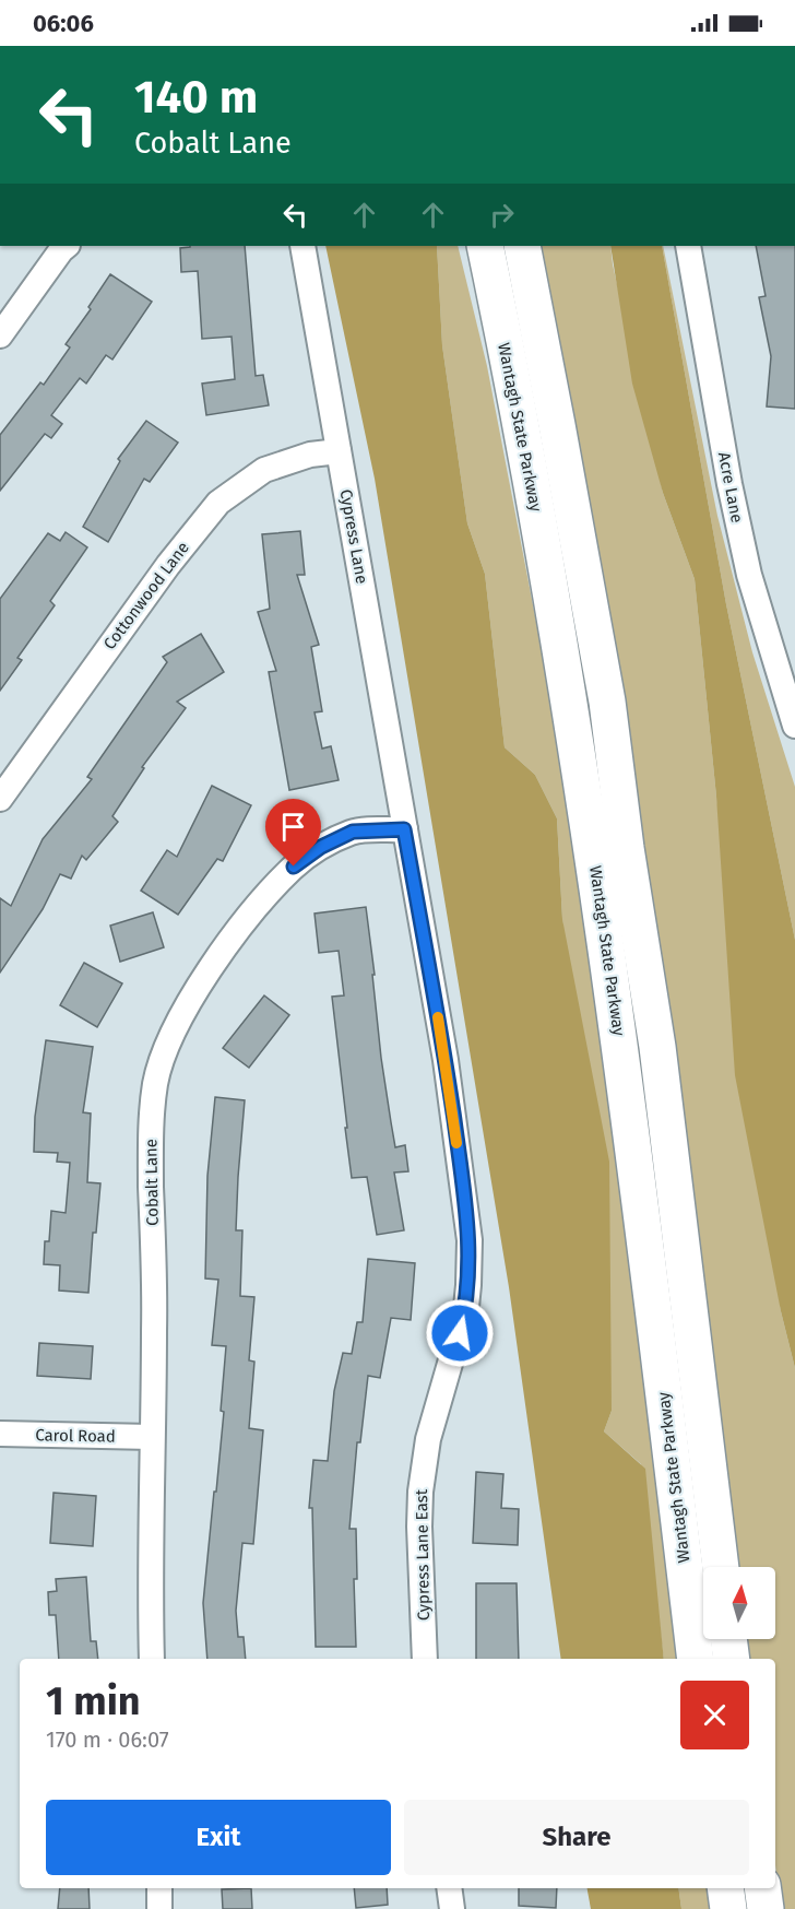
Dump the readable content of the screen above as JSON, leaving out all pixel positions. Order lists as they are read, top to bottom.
{
  "streets": {
    "highway": ["Wantagh State Parkway"],
    "street": [
      "Acre Lane",
      "Cypress Lane",
      "Cottonwood Lane",
      "Cobalt Lane",
      "Carol Road",
      "Cypress Lane East"
    ]
  },
  "crossings": [
    ["Cypress Lane", "Cottonwood Lane"],
    ["Cypress Lane", "Cobalt Lane"],
    ["Cypress Lane", "Cypress Lane East"],
    ["Cobalt Lane", "Carol Road"],
    ["Cobalt Lane", "Cypress Lane East"]
  ],
  "north": "top",
  "page": {
    "status": "06:06",
    "turn": ["140 m", "Cobalt Lane"],
    "heading": ["1 min", "170 m · 06:07"],
    "buttons": ["Exit", "Share"]
  }
}
